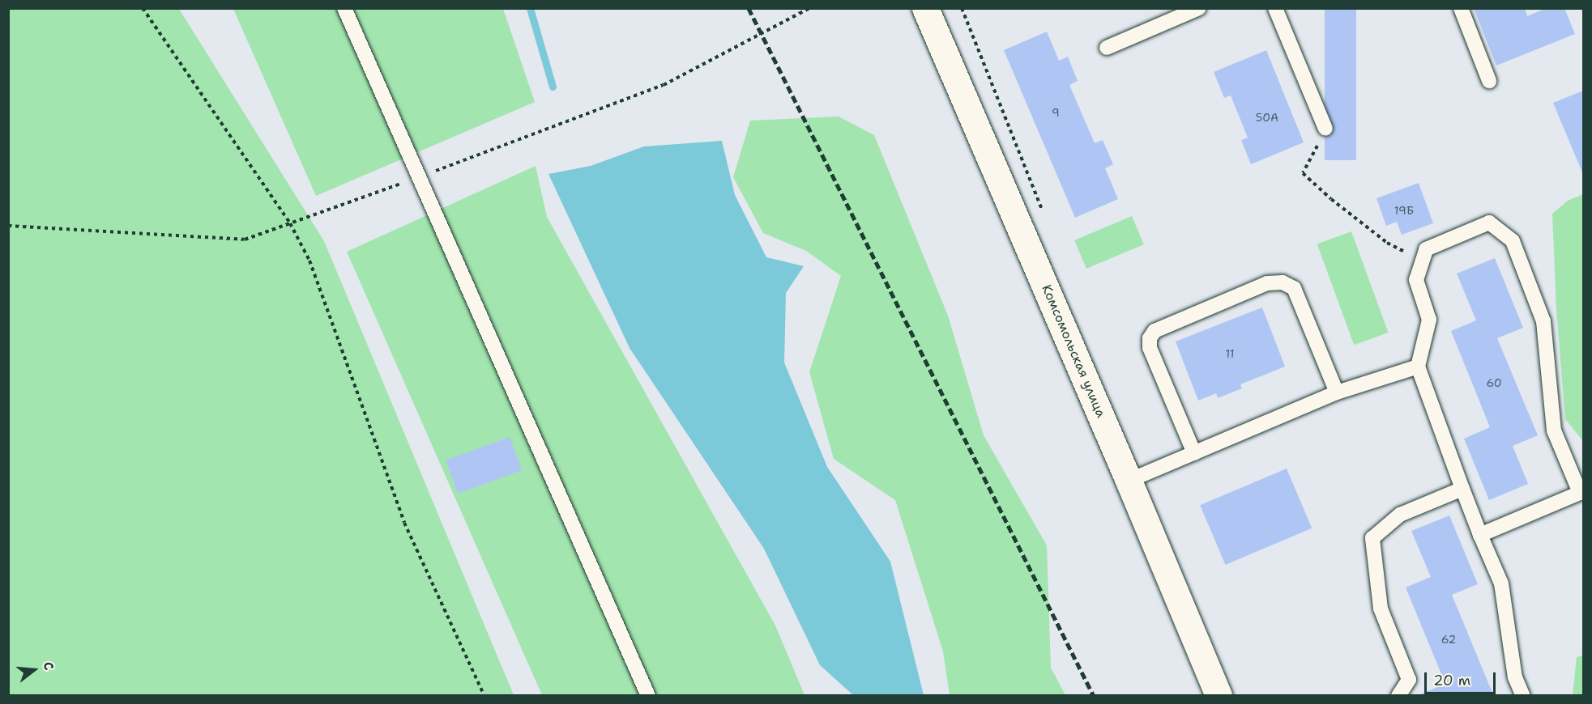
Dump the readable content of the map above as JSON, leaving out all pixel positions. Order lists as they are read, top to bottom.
{
  "streets": {
    "street": ["Комсомольская улица"]
  },
  "house_numbers": [
    "9",
    "50А",
    "19Б",
    "11",
    "60",
    "62"
  ],
  "scale_bar": "20 m",
  "north": "right"
}
